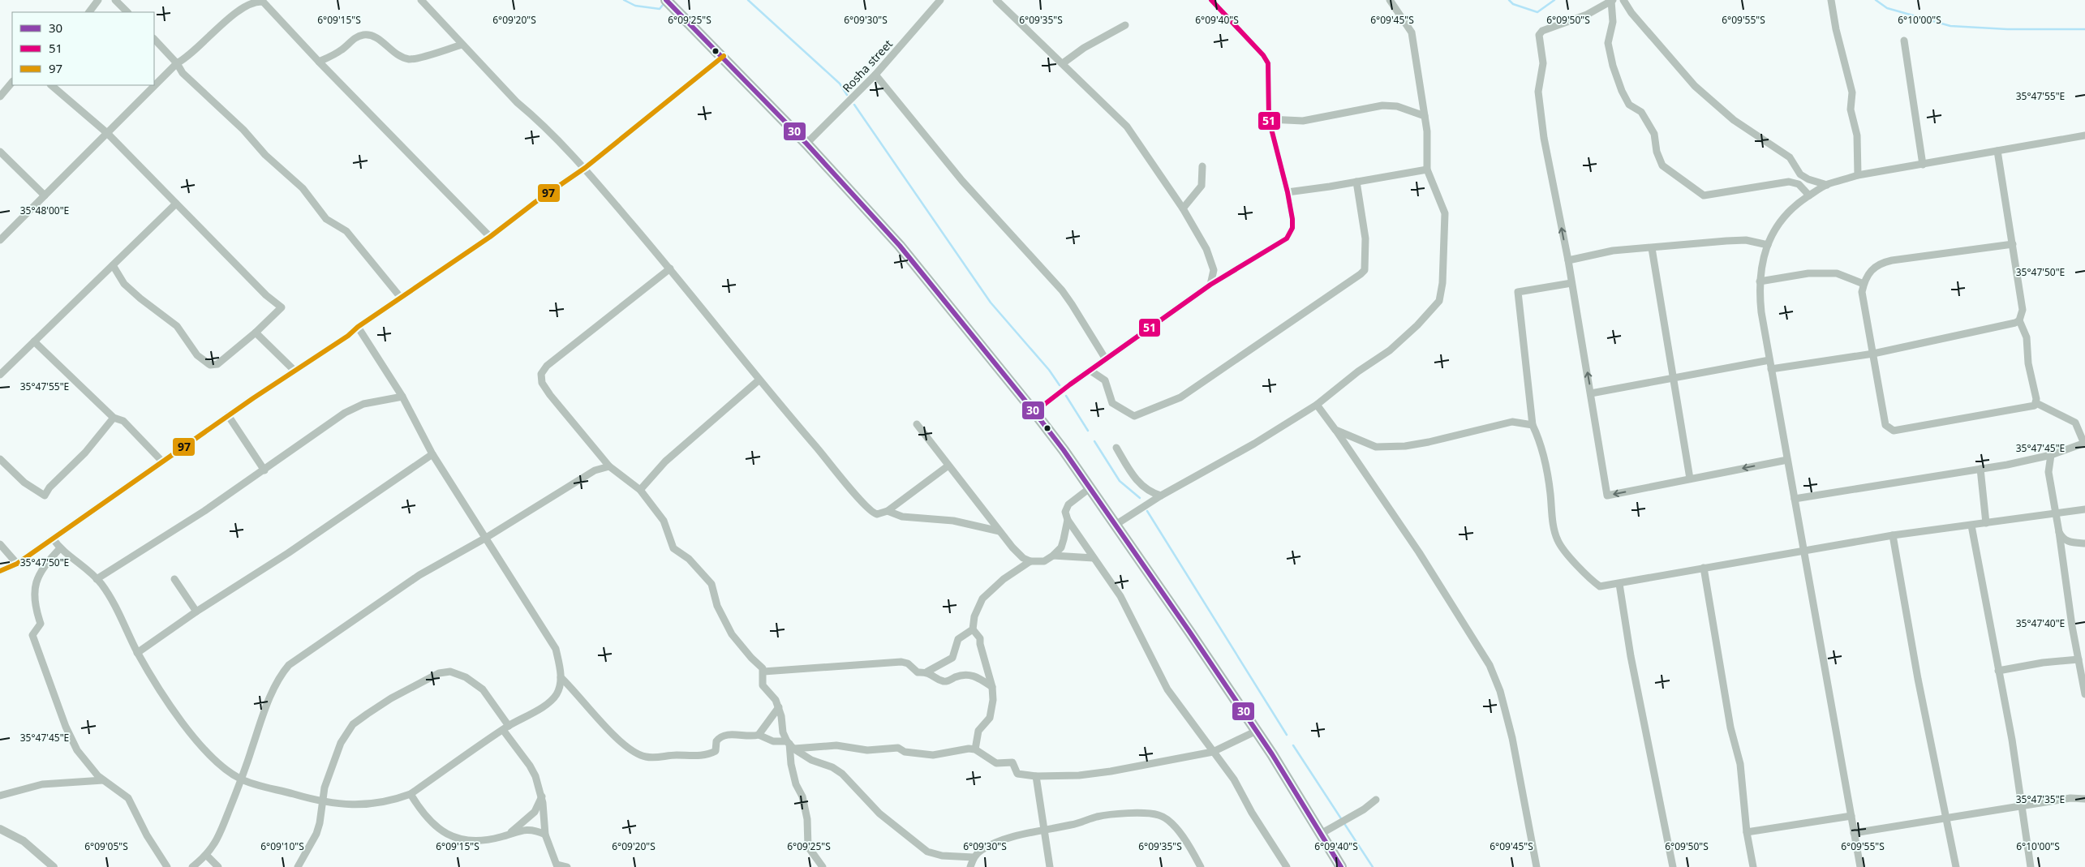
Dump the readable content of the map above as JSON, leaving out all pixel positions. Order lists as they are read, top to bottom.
{
  "streets": {
    "street": ["Rosha street"]
  },
  "lines": ["transit line 30", "transit line 51", "transit line 97"],
  "legend": ["30", "51", "97"],
  "coordinates": [
    "6°09'15\"S",
    "6°09'20\"S",
    "6°09'25\"S",
    "6°09'30\"S",
    "6°09'35\"S",
    "6°09'40\"S",
    "6°09'45\"S",
    "6°09'50\"S",
    "6°09'55\"S",
    "6°10'00\"S",
    "35°47'55\"E",
    "35°48'00\"E",
    "35°47'50\"E",
    "35°47'45\"E",
    "35°47'40\"E",
    "35°47'35\"E",
    "6°09'05\"S",
    "6°09'10\"S"
  ]
}
